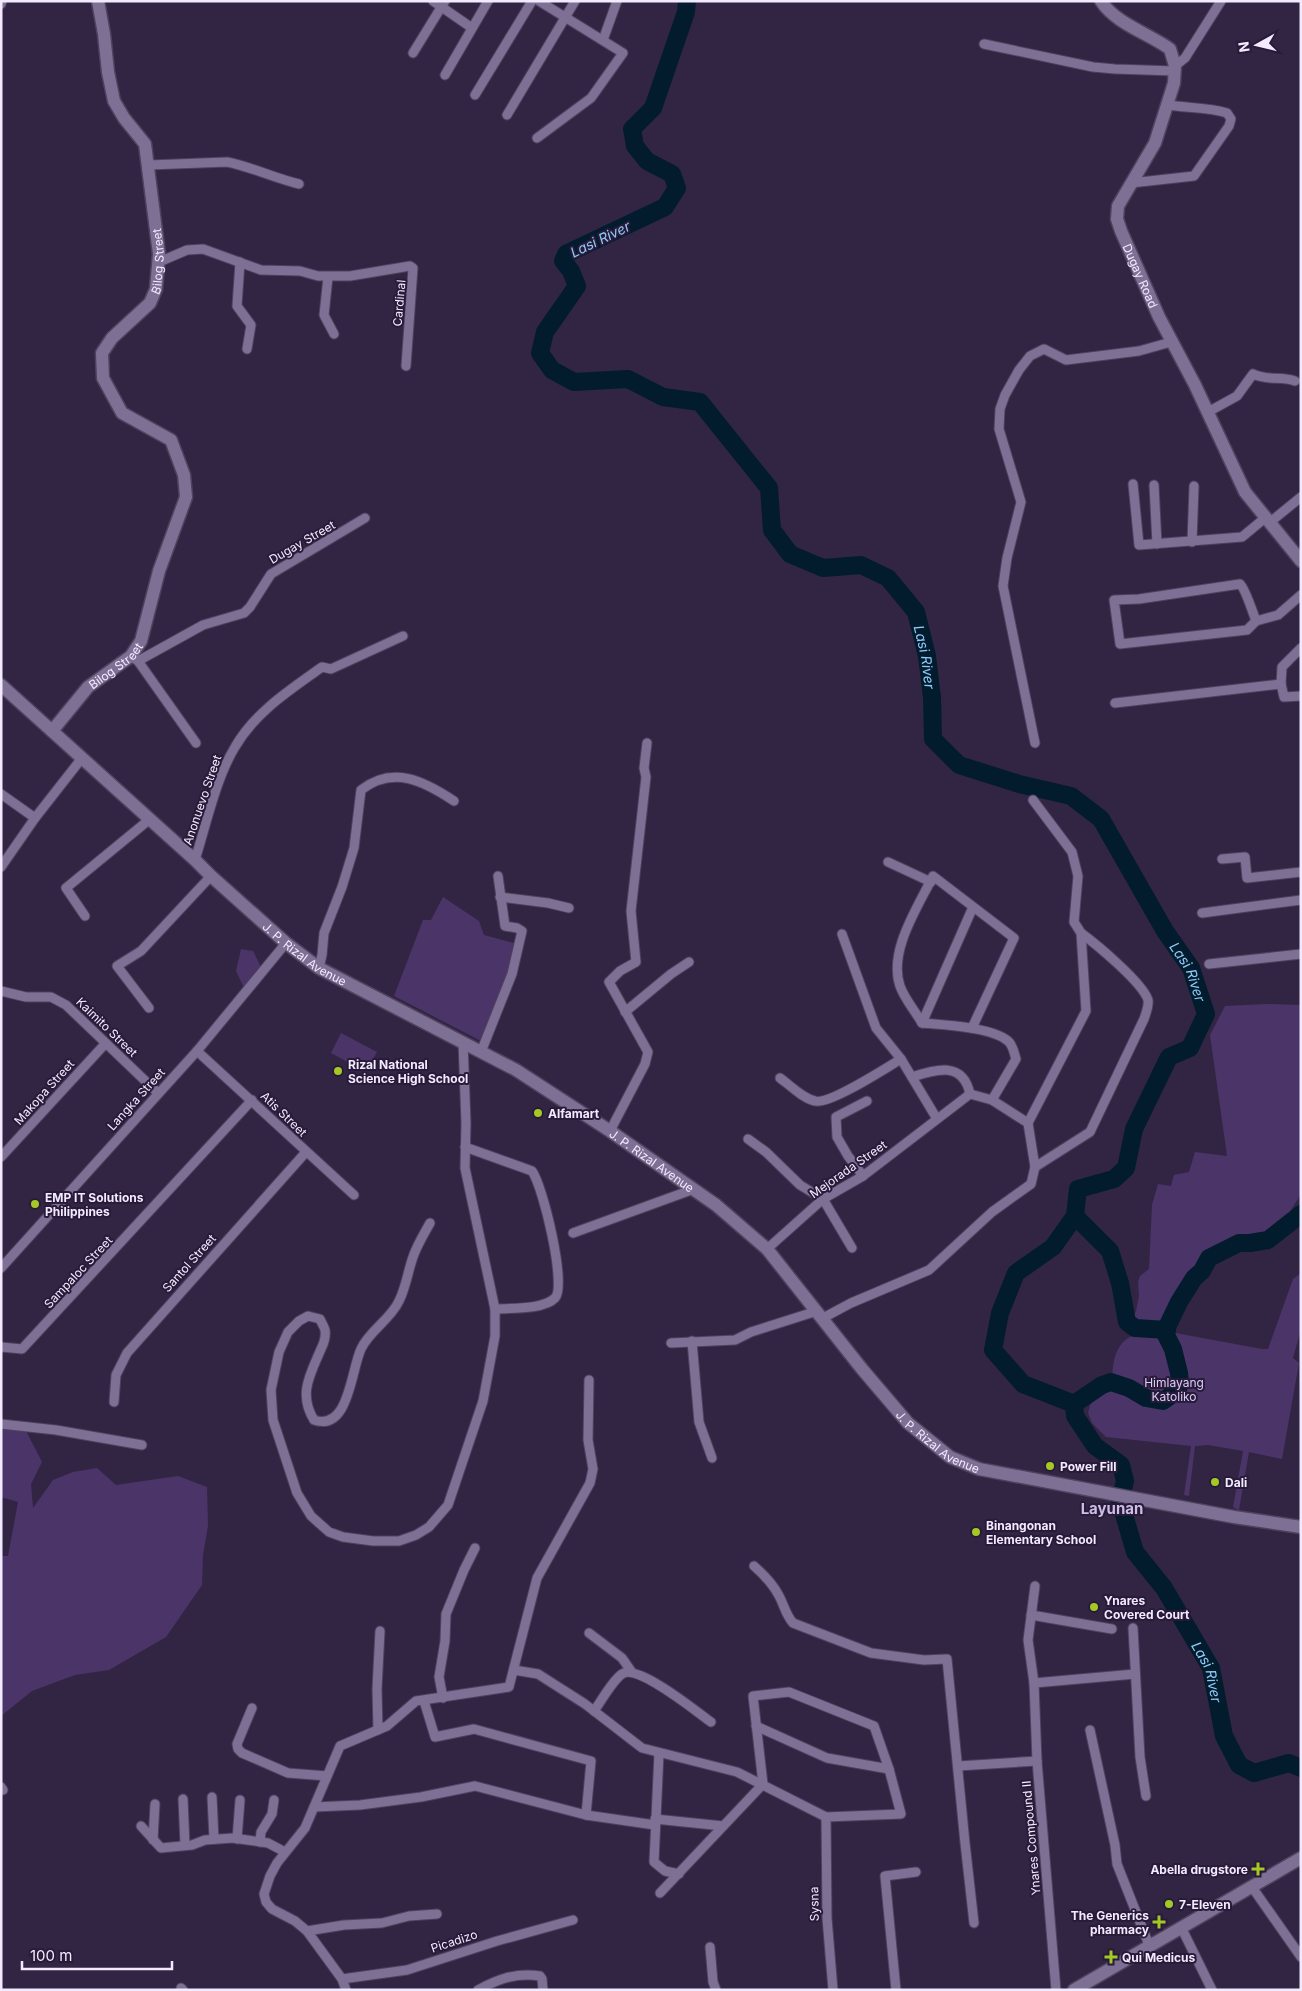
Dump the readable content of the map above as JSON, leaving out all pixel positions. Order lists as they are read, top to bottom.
{
  "streets": {
    "main road": ["Bilog Street", "Dugay Road", "J. P. Rizal Avenue"],
    "street": [
      "Cardinal",
      "Dugay Street",
      "Anonuevo Street",
      "Kaimito Street",
      "Makopa Street",
      "Langka Street",
      "Atis Street",
      "Mejorada Street",
      "Santol Street",
      "Sampaloc Street",
      "Ynares Compound II",
      "Sysna",
      "Picadizo"
    ]
  },
  "crossings": [
    ["Bilog Street", "Cardinal"],
    ["Bilog Street", "Dugay Street"],
    ["Bilog Street", "J. P. Rizal Avenue"],
    ["Anonuevo Street", "J. P. Rizal Avenue"],
    ["J. P. Rizal Avenue", "Langka Street"],
    ["J. P. Rizal Avenue", "Mejorada Street"],
    ["Kaimito Street", "Makopa Street"],
    ["Kaimito Street", "Langka Street"],
    ["Langka Street", "Atis Street"],
    ["Atis Street", "Santol Street"],
    ["Atis Street", "Sampaloc Street"]
  ],
  "districts": ["Layunan"],
  "water": ["Lasi River"],
  "parks": ["Himlayang Katoliko"],
  "places": {
    "other": [
      "Rizal National Science High School",
      "Alfamart",
      "EMP IT Solutions Philippines",
      "Power Fill",
      "Dali",
      "Binangonan Elementary School",
      "Ynares Covered Court",
      "7-Eleven"
    ],
    "health": ["Abella drugstore", "The Generics pharmacy", "Qui Medicus"]
  },
  "scale_bar": "100 m",
  "north": "left"
}
